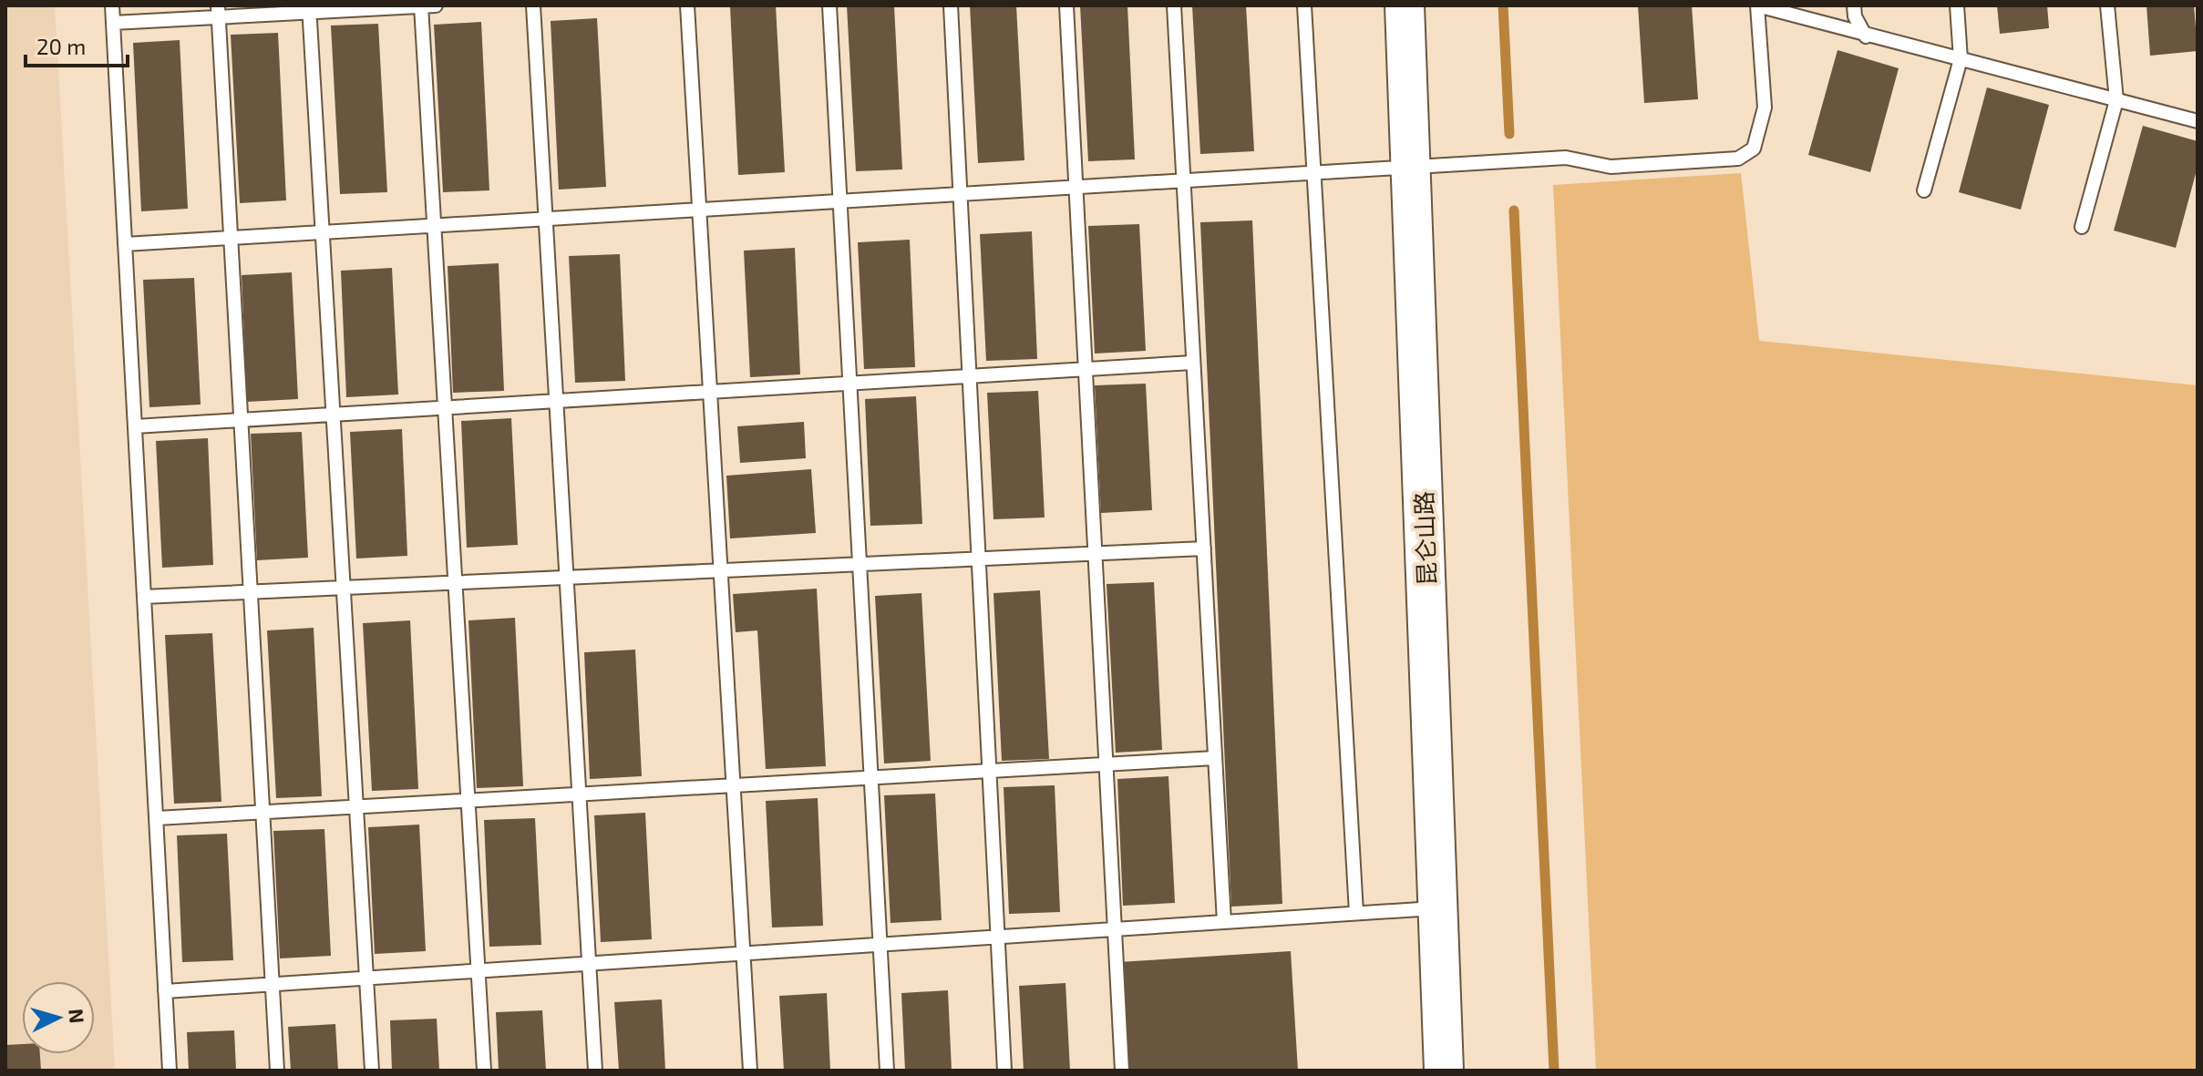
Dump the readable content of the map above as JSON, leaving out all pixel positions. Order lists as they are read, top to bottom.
{
  "streets": {
    "street": ["昆仑山路"]
  },
  "scale_bar": "20 m",
  "north": "right"
}
